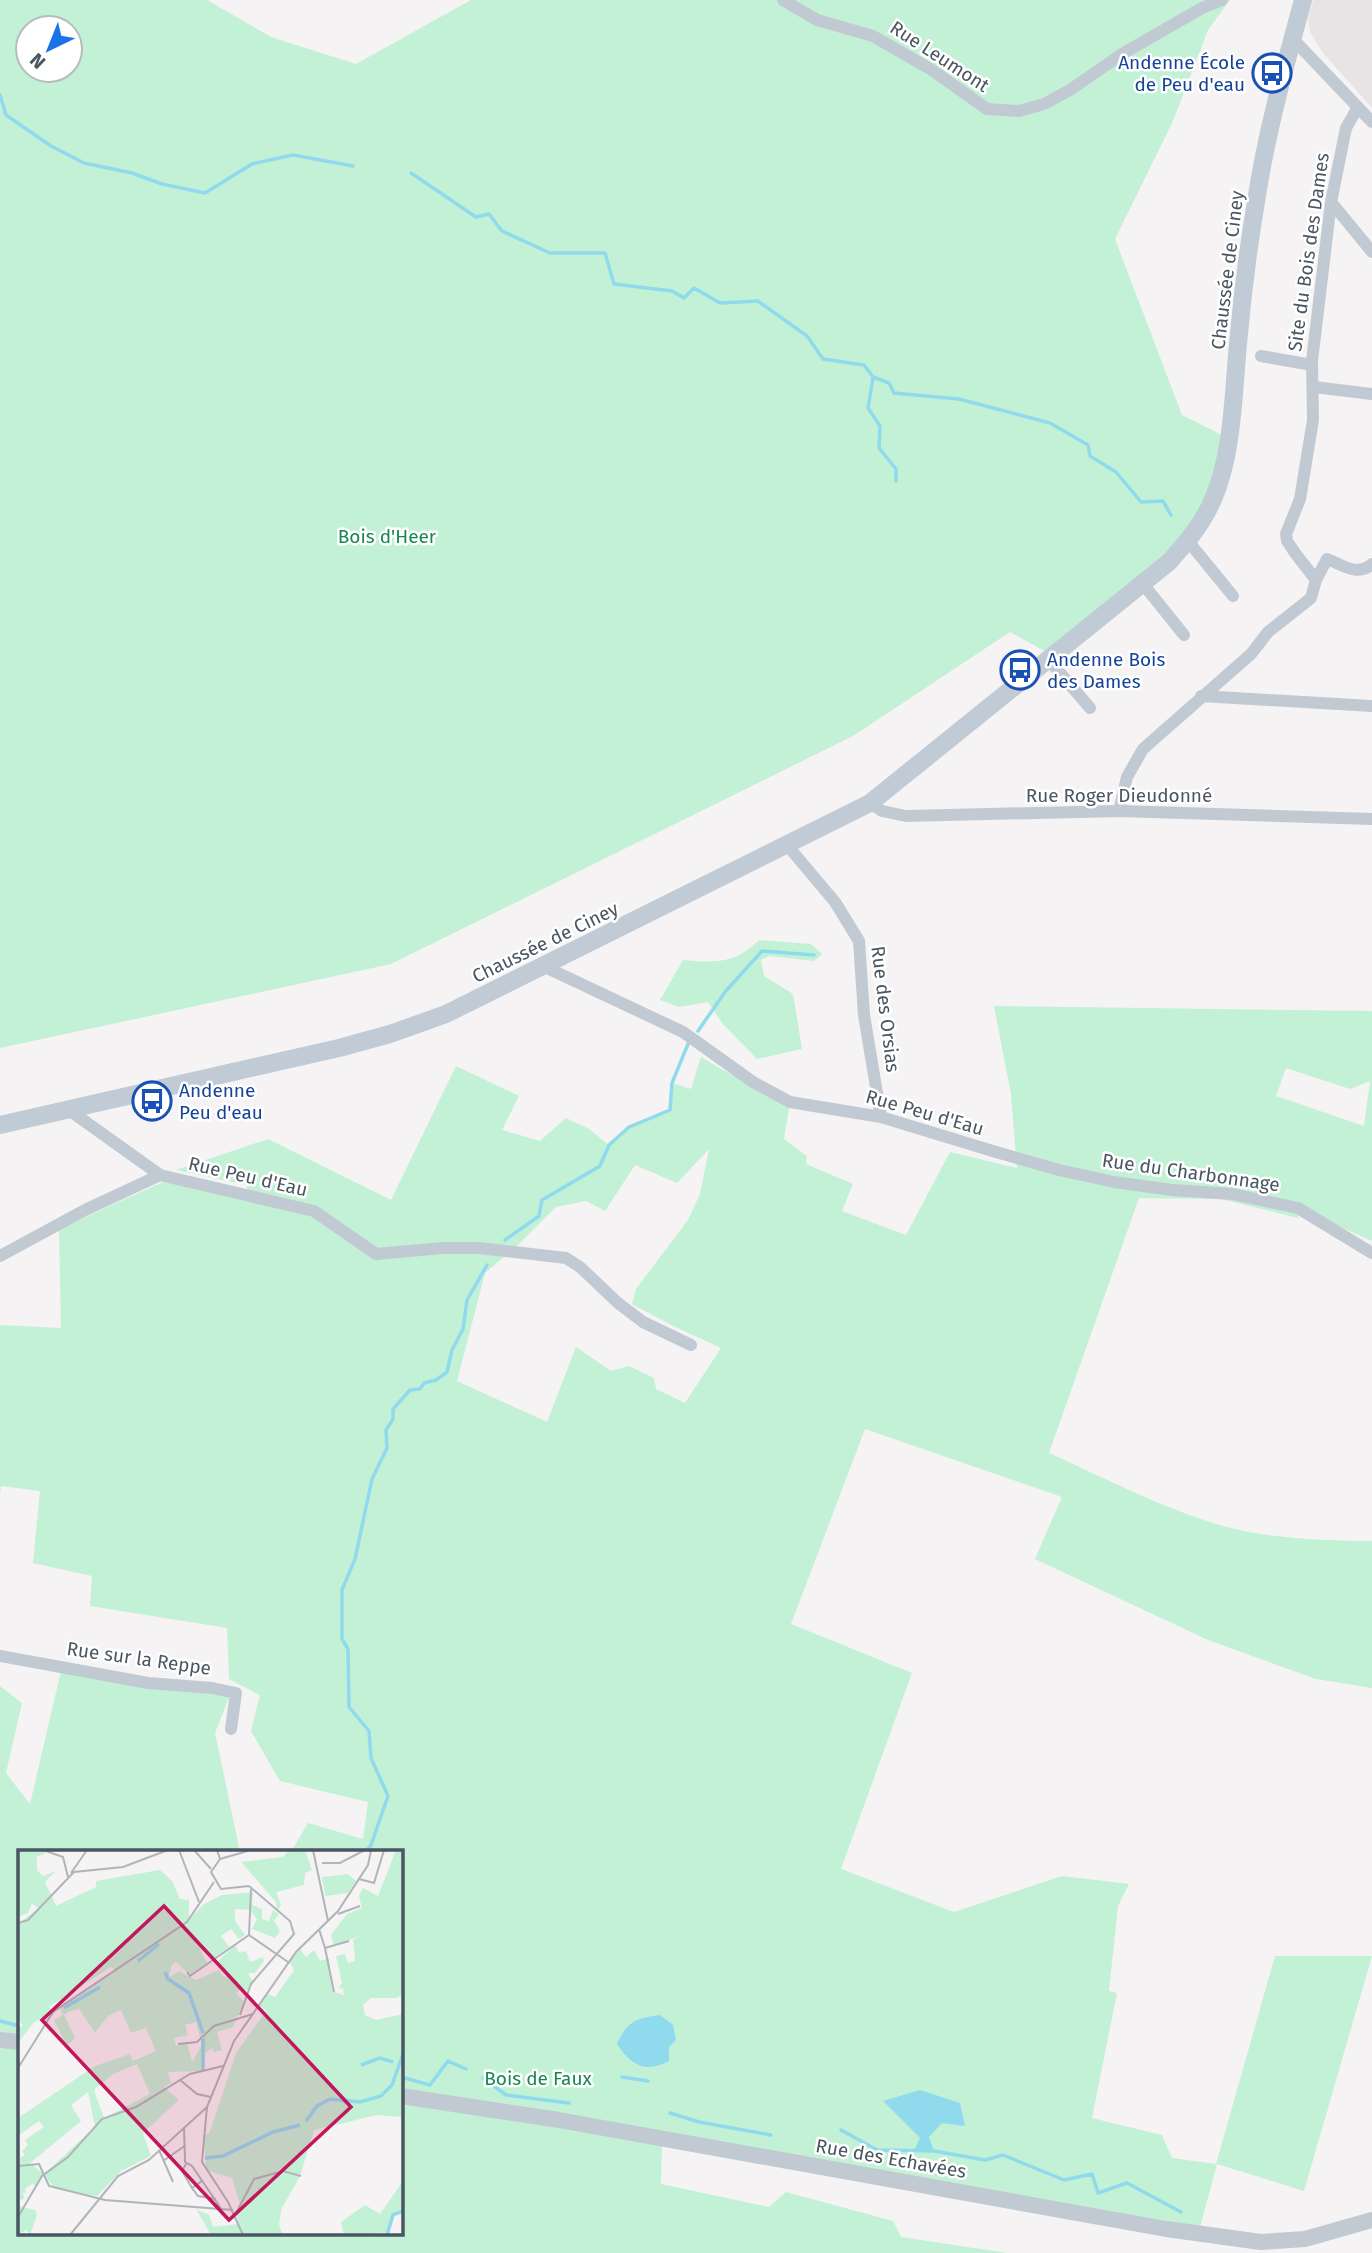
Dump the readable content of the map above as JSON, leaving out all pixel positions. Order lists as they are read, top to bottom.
{
  "streets": {
    "main road": ["Chaussée de Ciney"],
    "street": [
      "Rue Leumont",
      "Site du Bois des Dames",
      "Rue Roger Dieudonné",
      "Rue des Orsias",
      "Rue Peu d'Eau",
      "Rue du Charbonnage",
      "Rue sur la Reppe",
      "Rue des Echavées"
    ]
  },
  "crossings": [
    ["Chaussée de Ciney", "Rue Roger Dieudonné"],
    ["Chaussée de Ciney", "Rue des Orsias"],
    ["Chaussée de Ciney", "Rue Peu d'Eau"],
    ["Rue des Orsias", "Rue Peu d'Eau"],
    ["Rue Peu d'Eau", "Rue du Charbonnage"]
  ],
  "parks": ["Bois d'Heer", "Bois de Faux"],
  "places": {
    "bus stop": ["Andenne École de Peu d'eau", "Andenne Bois des Dames", "Andenne Peu d'eau"]
  },
  "north": "bottom left"
}
